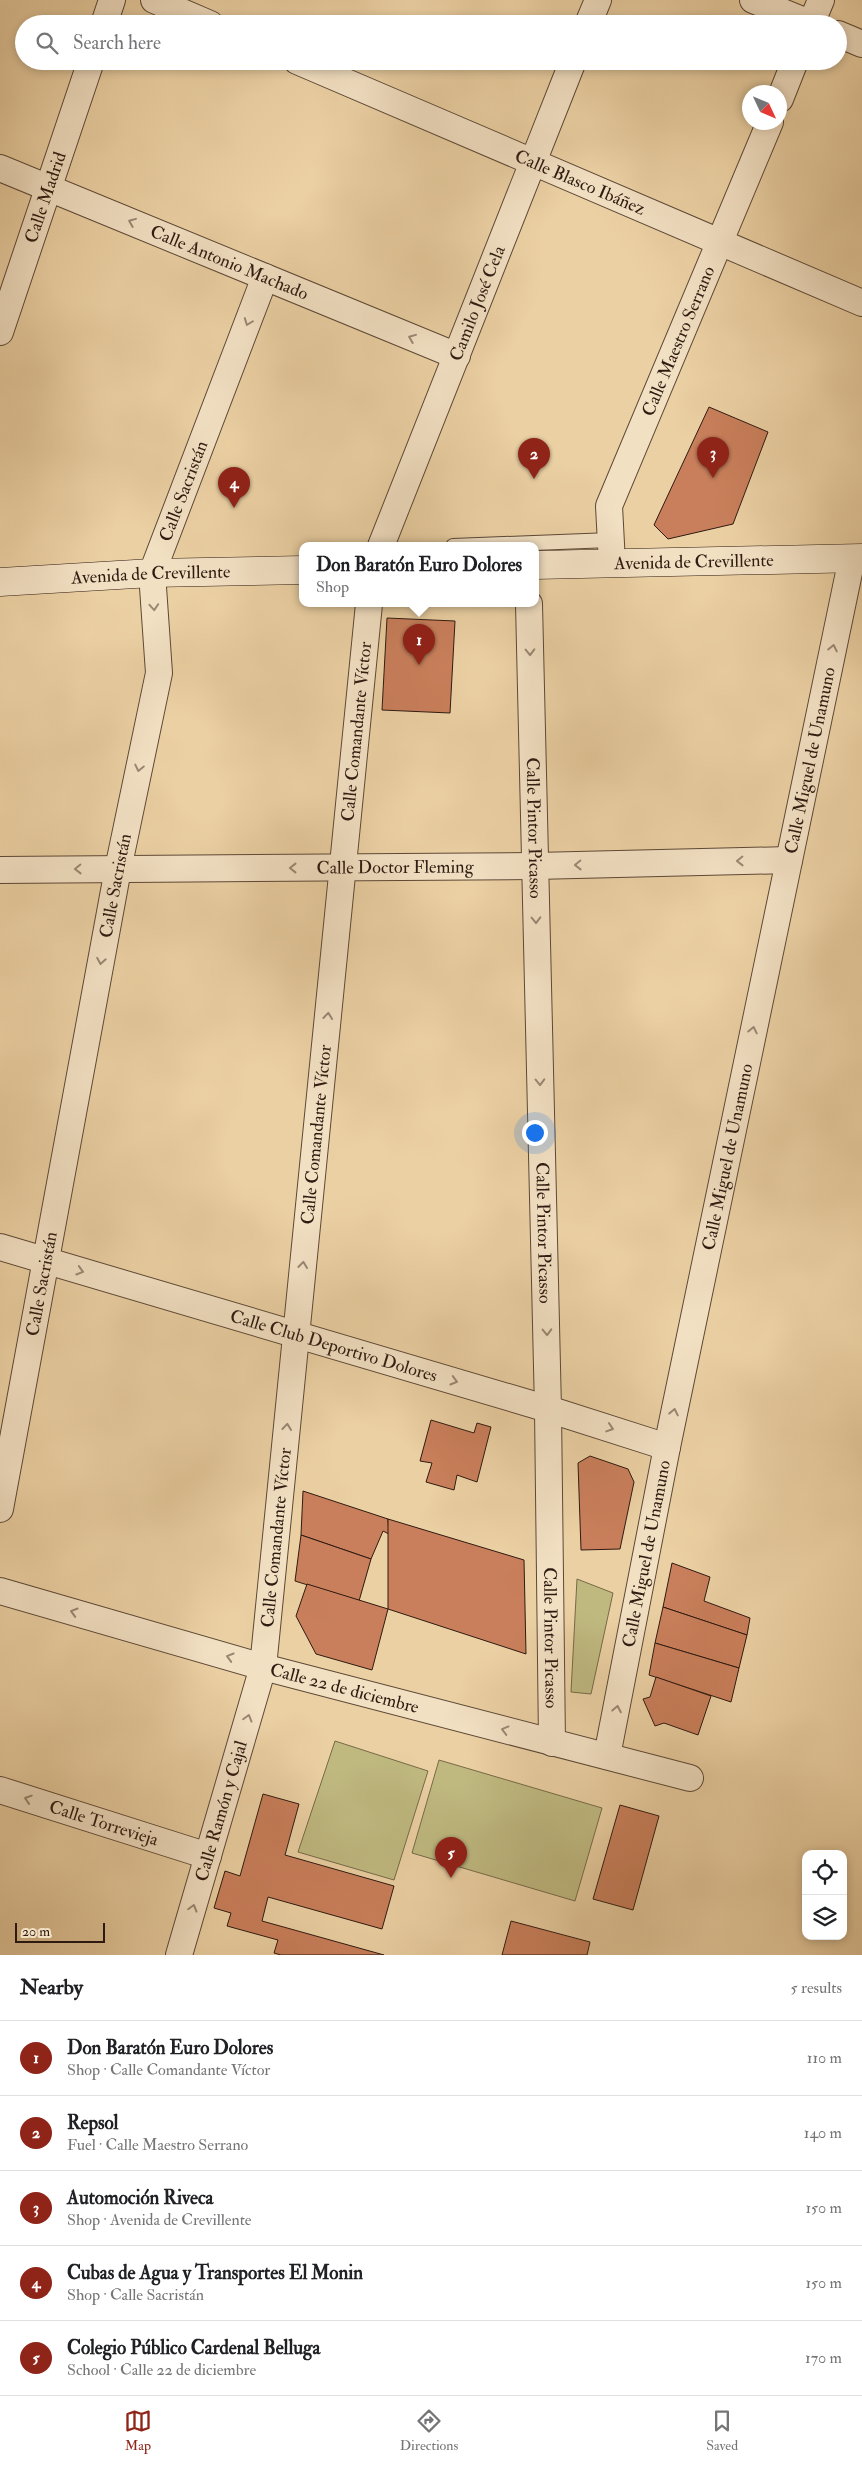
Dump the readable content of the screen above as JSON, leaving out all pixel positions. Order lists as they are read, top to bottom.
{
  "streets": {
    "street": [
      "Calle Blasco Ibáñez",
      "Calle Madrid",
      "Calle Antonio Machado",
      "Camilo José Cela",
      "Calle Maestro Serrano",
      "Calle Sacristán",
      "Avenida de Crevillente",
      "Calle Comandante Víctor",
      "Calle Miguel de Unamuno",
      "Calle Pintor Picasso",
      "Calle Doctor Fleming",
      "Calle Club Deportivo Dolores",
      "Calle 22 de diciembre",
      "Calle Ramón y Cajal",
      "Calle Torrevieja"
    ]
  },
  "crossings": [
    ["Calle Blasco Ibáñez", "Camilo José Cela"],
    ["Calle Blasco Ibáñez", "Calle Maestro Serrano"],
    ["Calle Madrid", "Calle Antonio Machado"],
    ["Calle Antonio Machado", "Camilo José Cela"],
    ["Calle Antonio Machado", "Calle Sacristán"],
    ["Calle Maestro Serrano", "Avenida de Crevillente"],
    ["Calle Sacristán", "Avenida de Crevillente"],
    ["Calle Sacristán", "Calle Doctor Fleming"],
    ["Calle Sacristán", "Calle Club Deportivo Dolores"],
    ["Avenida de Crevillente", "Calle Miguel de Unamuno"],
    ["Calle Comandante Víctor", "Calle Doctor Fleming"],
    ["Calle Comandante Víctor", "Calle Club Deportivo Dolores"],
    ["Calle Comandante Víctor", "Calle 22 de diciembre"],
    ["Calle Comandante Víctor", "Calle Ramón y Cajal"],
    ["Calle Miguel de Unamuno", "Calle Doctor Fleming"],
    ["Calle Miguel de Unamuno", "Calle Club Deportivo Dolores"],
    ["Calle Miguel de Unamuno", "Calle 22 de diciembre"],
    ["Calle Pintor Picasso", "Calle Doctor Fleming"],
    ["Calle Pintor Picasso", "Calle Club Deportivo Dolores"],
    ["Calle Pintor Picasso", "Calle 22 de diciembre"],
    ["Calle 22 de diciembre", "Calle Ramón y Cajal"],
    ["Calle Ramón y Cajal", "Calle Torrevieja"]
  ],
  "one_way": [
    "Calle Antonio Machado",
    "Calle Sacristán",
    "Calle Comandante Víctor",
    "Calle Miguel de Unamuno",
    "Calle Pintor Picasso",
    "Calle Doctor Fleming",
    "Calle Club Deportivo Dolores",
    "Calle 22 de diciembre",
    "Calle Ramón y Cajal",
    "Calle Torrevieja"
  ],
  "scale_bar": "20 m",
  "north": "bottom right",
  "page": {
    "search": "Search here",
    "pins": [
      "3",
      "2",
      "4",
      "1",
      "5"
    ],
    "popup": ["Don Baratón Euro Dolores", "Shop"],
    "scale": "20 m",
    "heading": ["Nearby", "5 results"],
    "list": [
      {
        "mark": "1",
        "name": "Don Baratón Euro Dolores",
        "note": "Shop · Calle Comandante Víctor",
        "value": "110 m"
      },
      {
        "mark": "2",
        "name": "Repsol",
        "note": "Fuel · Calle Maestro Serrano",
        "value": "140 m"
      },
      {
        "mark": "3",
        "name": "Automoción Riveca",
        "note": "Shop · Avenida de Crevillente",
        "value": "150 m"
      },
      {
        "mark": "4",
        "name": "Cubas de Agua y Transportes El Monin",
        "note": "Shop · Calle Sacristán",
        "value": "150 m"
      },
      {
        "mark": "5",
        "name": "Colegio Público Cardenal Belluga",
        "note": "School · Calle 22 de diciembre",
        "value": "170 m"
      }
    ],
    "nav": ["Map", "Directions", "Saved"]
  }
}
